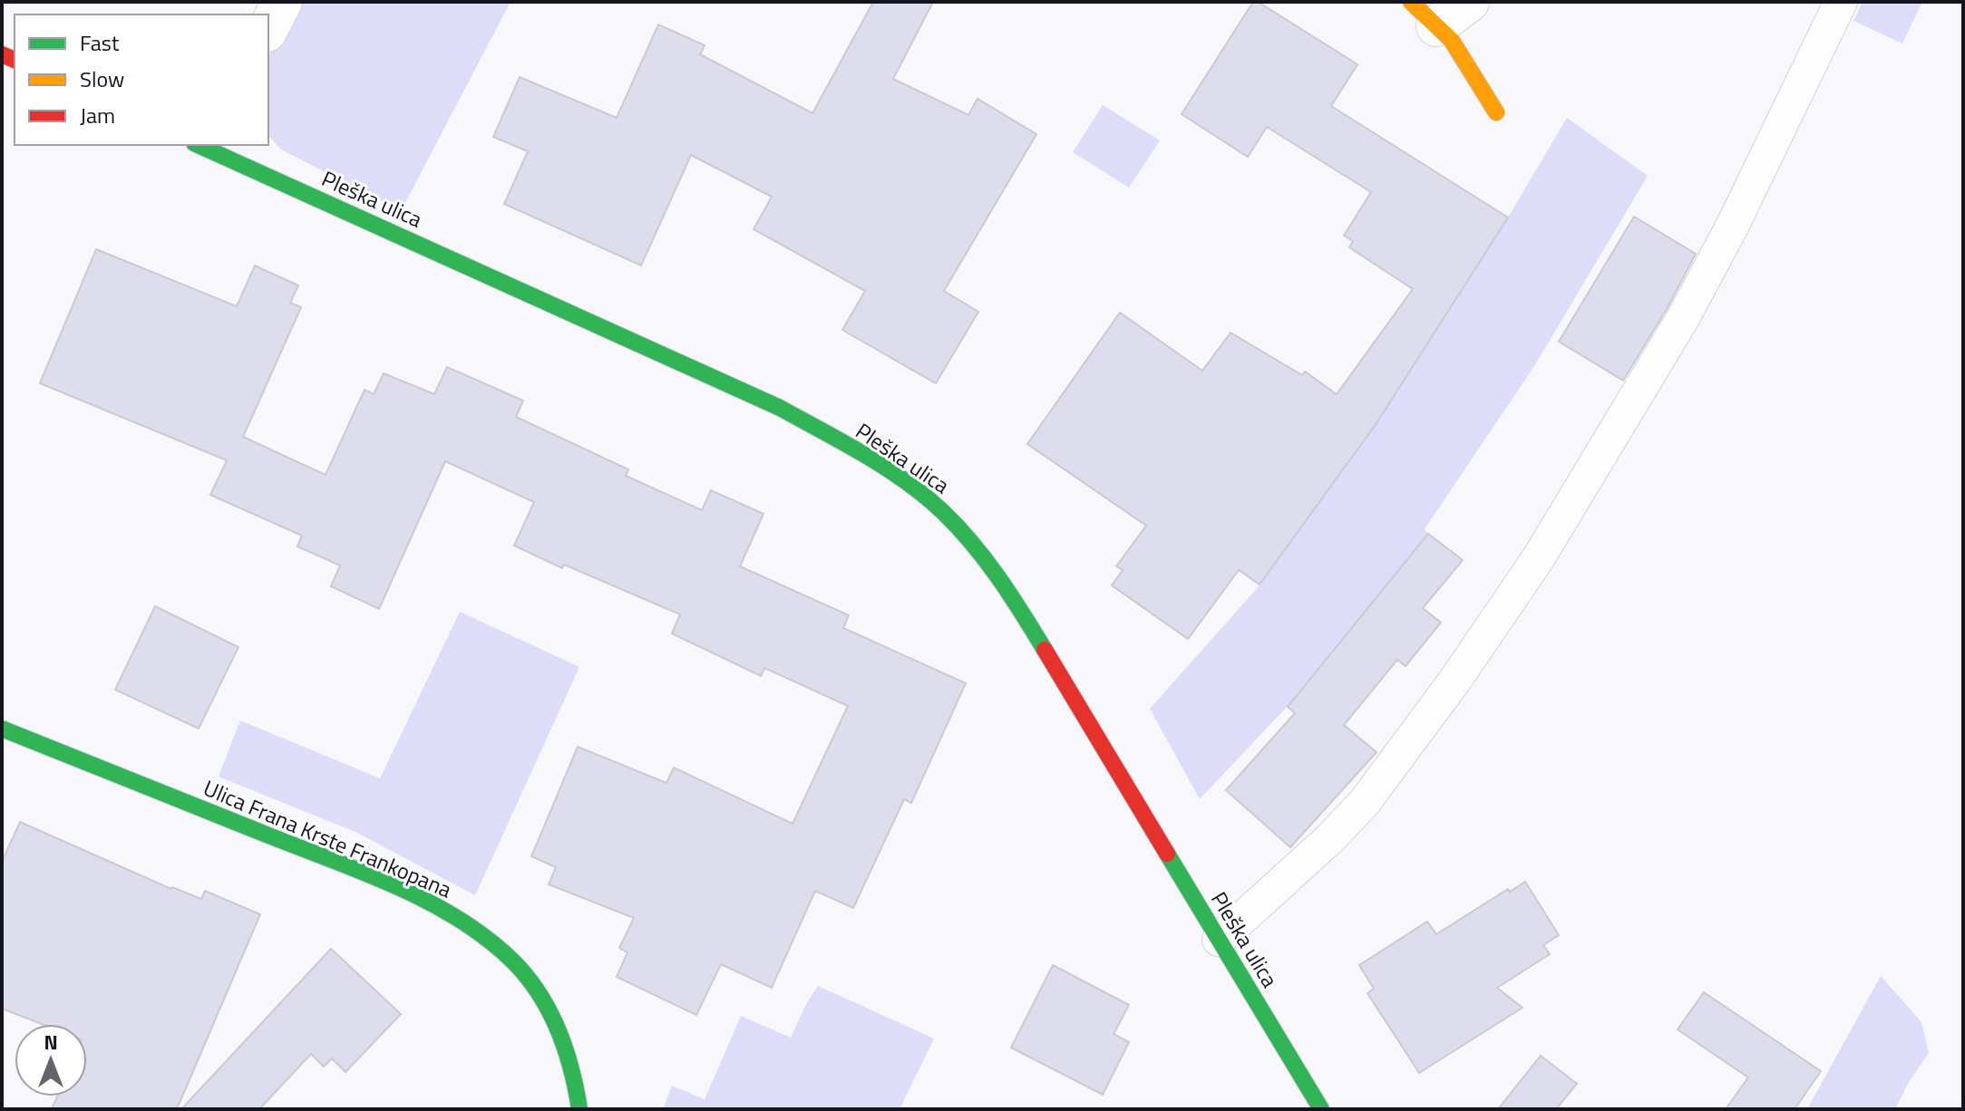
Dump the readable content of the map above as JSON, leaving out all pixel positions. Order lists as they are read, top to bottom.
{
  "streets": {
    "street": ["Pleška ulica", "Ulica Frana Krste Frankopana"]
  },
  "legend": ["Fast", "Slow", "Jam"],
  "north": "top"
}
